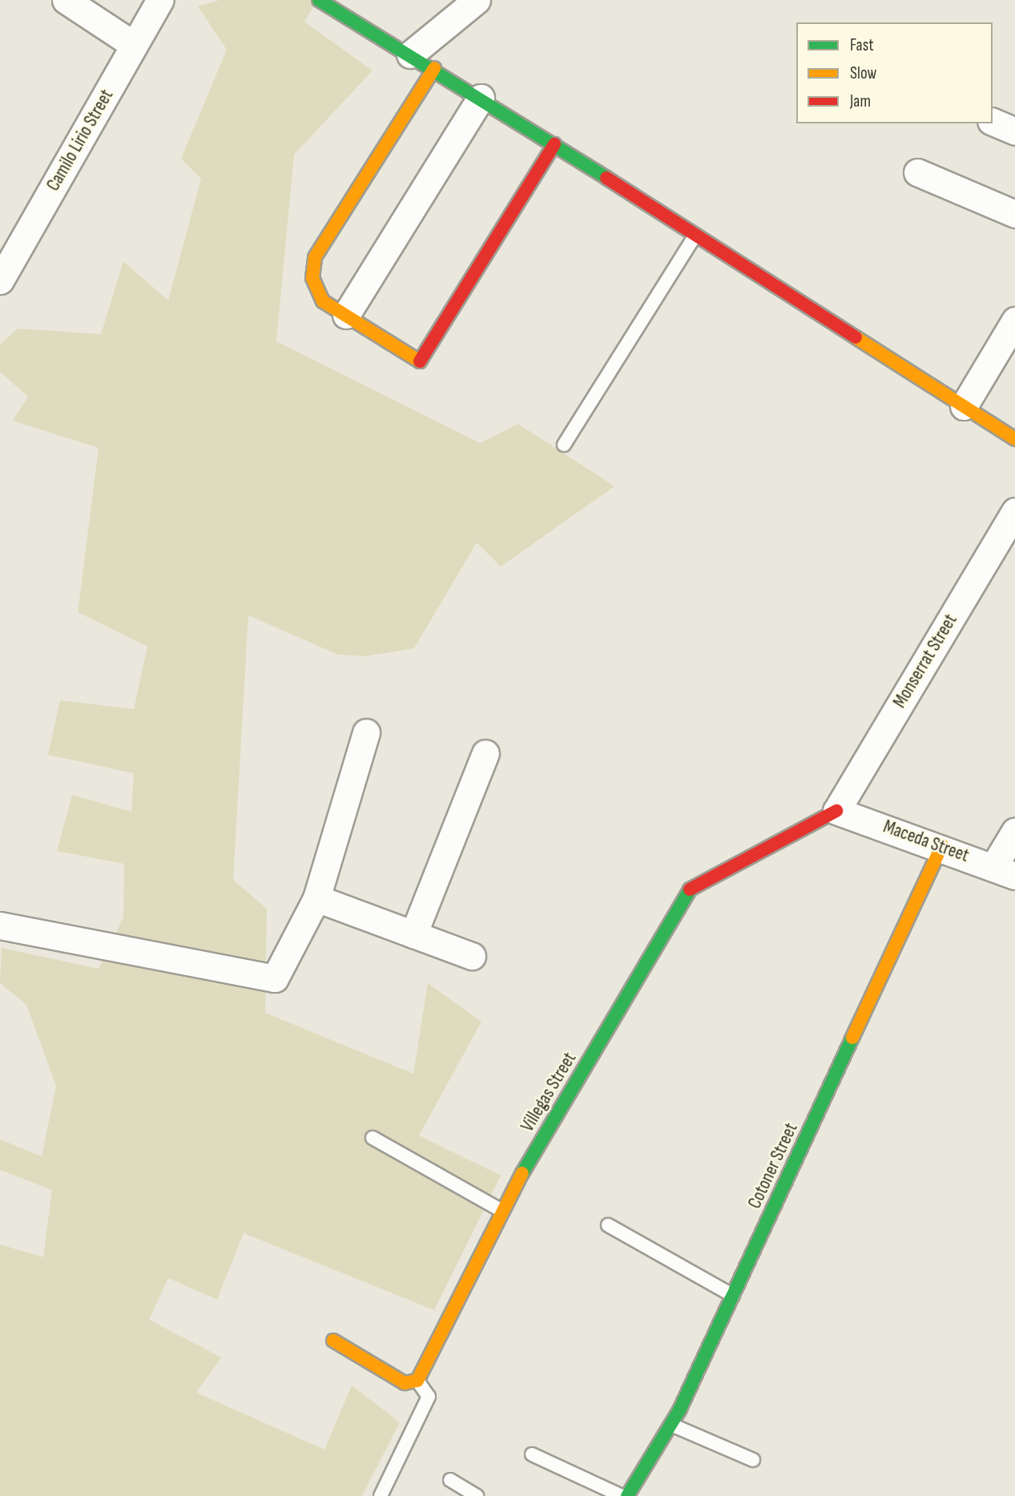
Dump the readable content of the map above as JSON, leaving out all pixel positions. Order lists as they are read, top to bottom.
{
  "streets": {
    "street": [
      "Camilo Lirio Street",
      "Monserrat Street",
      "Maceda Street",
      "Villegas Street",
      "Cotoner Street"
    ]
  },
  "crossings": [
    ["Monserrat Street", "Maceda Street"],
    ["Monserrat Street", "Villegas Street"],
    ["Maceda Street", "Villegas Street"],
    ["Maceda Street", "Cotoner Street"]
  ],
  "legend": ["Fast", "Slow", "Jam"]
}
